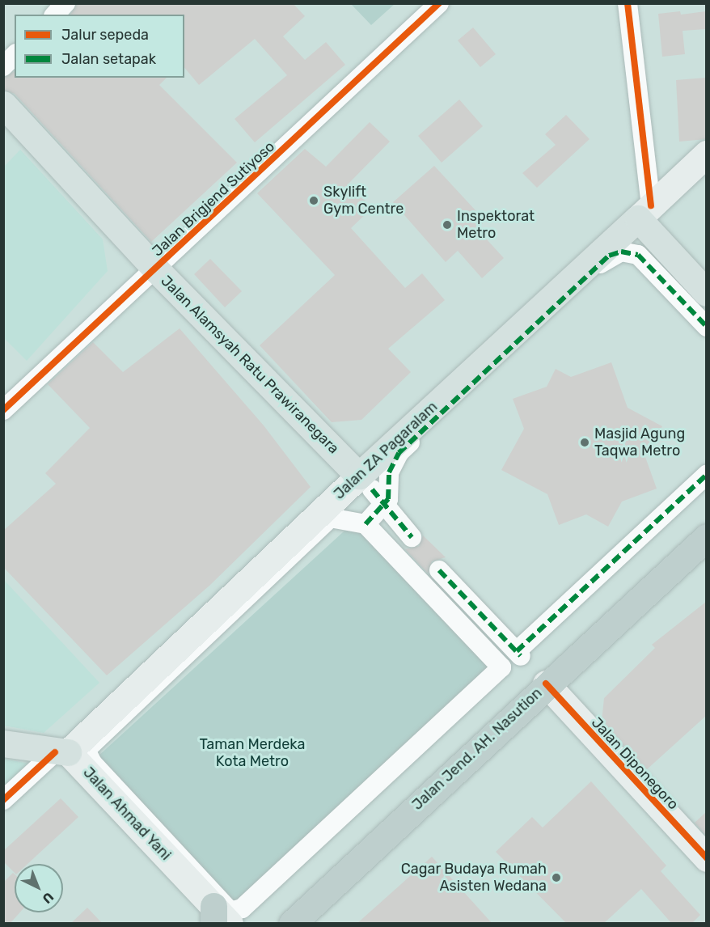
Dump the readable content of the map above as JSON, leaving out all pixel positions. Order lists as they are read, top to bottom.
{
  "streets": {
    "highway": ["Jalan Jend. AH. Nasution"],
    "main road": [
      "Jalan Alamsyah Ratu Prawiranegara",
      "Jalan ZA Pagaralam",
      "Jalan Diponegoro",
      "Jalan Ahmad Yani"
    ],
    "street": ["Jalan Brigjend Sutiyoso"]
  },
  "crossings": [
    ["Jalan Brigjend Sutiyoso", "Jalan Alamsyah Ratu Prawiranegara"],
    ["Jalan Alamsyah Ratu Prawiranegara", "Jalan ZA Pagaralam"],
    ["Jalan ZA Pagaralam", "Jalan Ahmad Yani"],
    ["Jalan Jend. AH. Nasution", "Jalan Diponegoro"]
  ],
  "parks": ["Taman Merdeka Kota Metro"],
  "places": [
    "Skylift Gym Centre",
    "Inspektorat Metro",
    "Masjid Agung Taqwa Metro",
    "Cagar Budaya Rumah Asisten Wedana"
  ],
  "legend": ["Jalur sepeda", "Jalan setapak"],
  "north": "bottom right"
}
